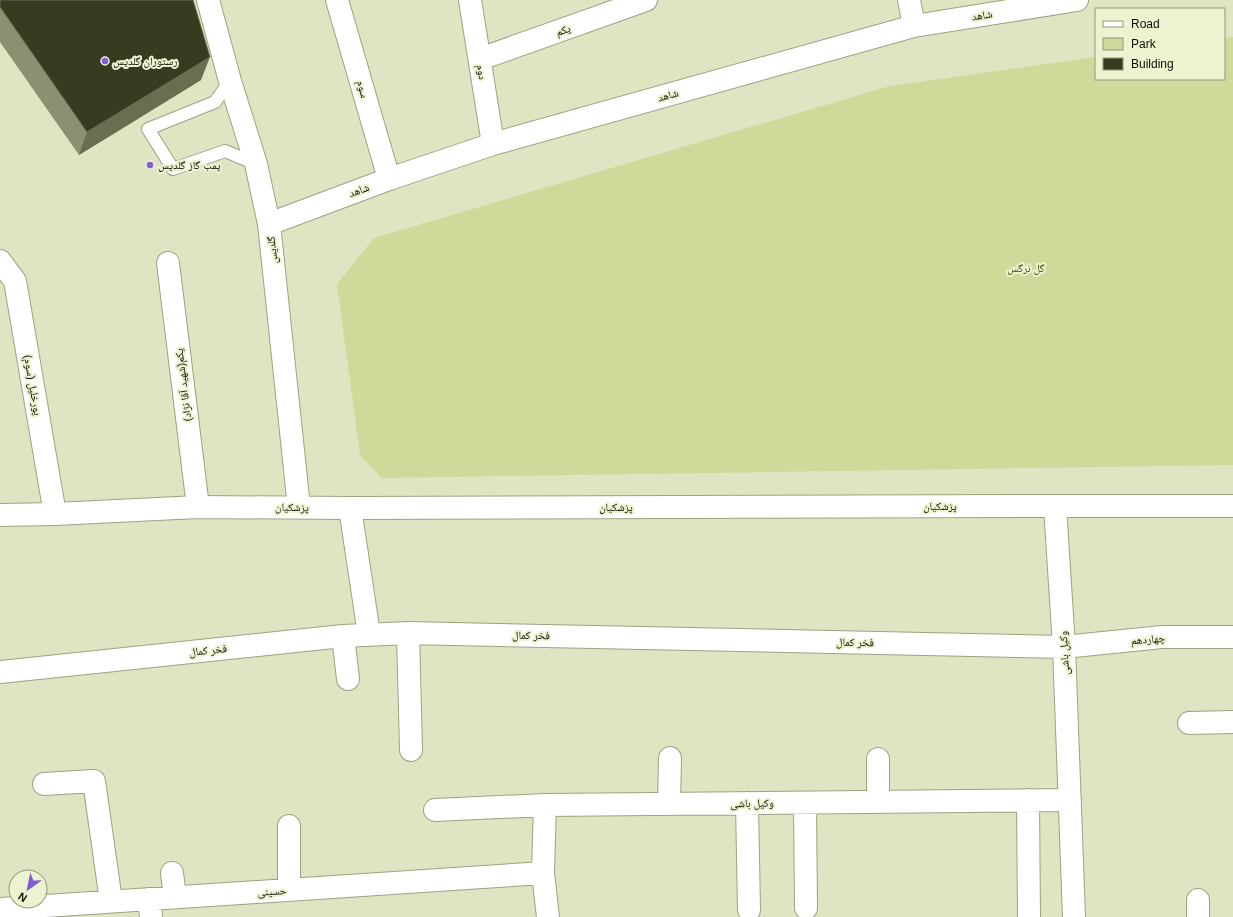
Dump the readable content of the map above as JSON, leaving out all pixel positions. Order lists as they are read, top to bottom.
{
  "streets": {
    "street": [
      "شاهد",
      "یکم",
      "دوم",
      "سوم",
      "گلدیس",
      "پورخلیل (سوم)",
      "یکم(شهید آقا نژاد)",
      "پزشکیان",
      "فخر کمال",
      "چهاردهم",
      "وکیل باشی",
      "حسینی"
    ]
  },
  "crossings": [
    ["شاهد", "دوم"],
    ["شاهد", "سوم"],
    ["شاهد", "گلدیس"],
    ["یکم", "دوم"],
    ["گلدیس", "پزشکیان"],
    ["پورخلیل (سوم)", "پزشکیان"],
    ["یکم(شهید آقا نژاد)", "پزشکیان"],
    ["پزشکیان", "وکیل باشی"],
    ["فخر کمال", "چهاردهم"],
    ["فخر کمال", "وکیل باشی"],
    ["چهاردهم", "وکیل باشی"]
  ],
  "parks": ["گل نرگس"],
  "places": ["رستوران گلدیس", "پمب گاز گلدیس"],
  "legend": ["Road", "Park", "Building"],
  "north": "bottom left"
}
